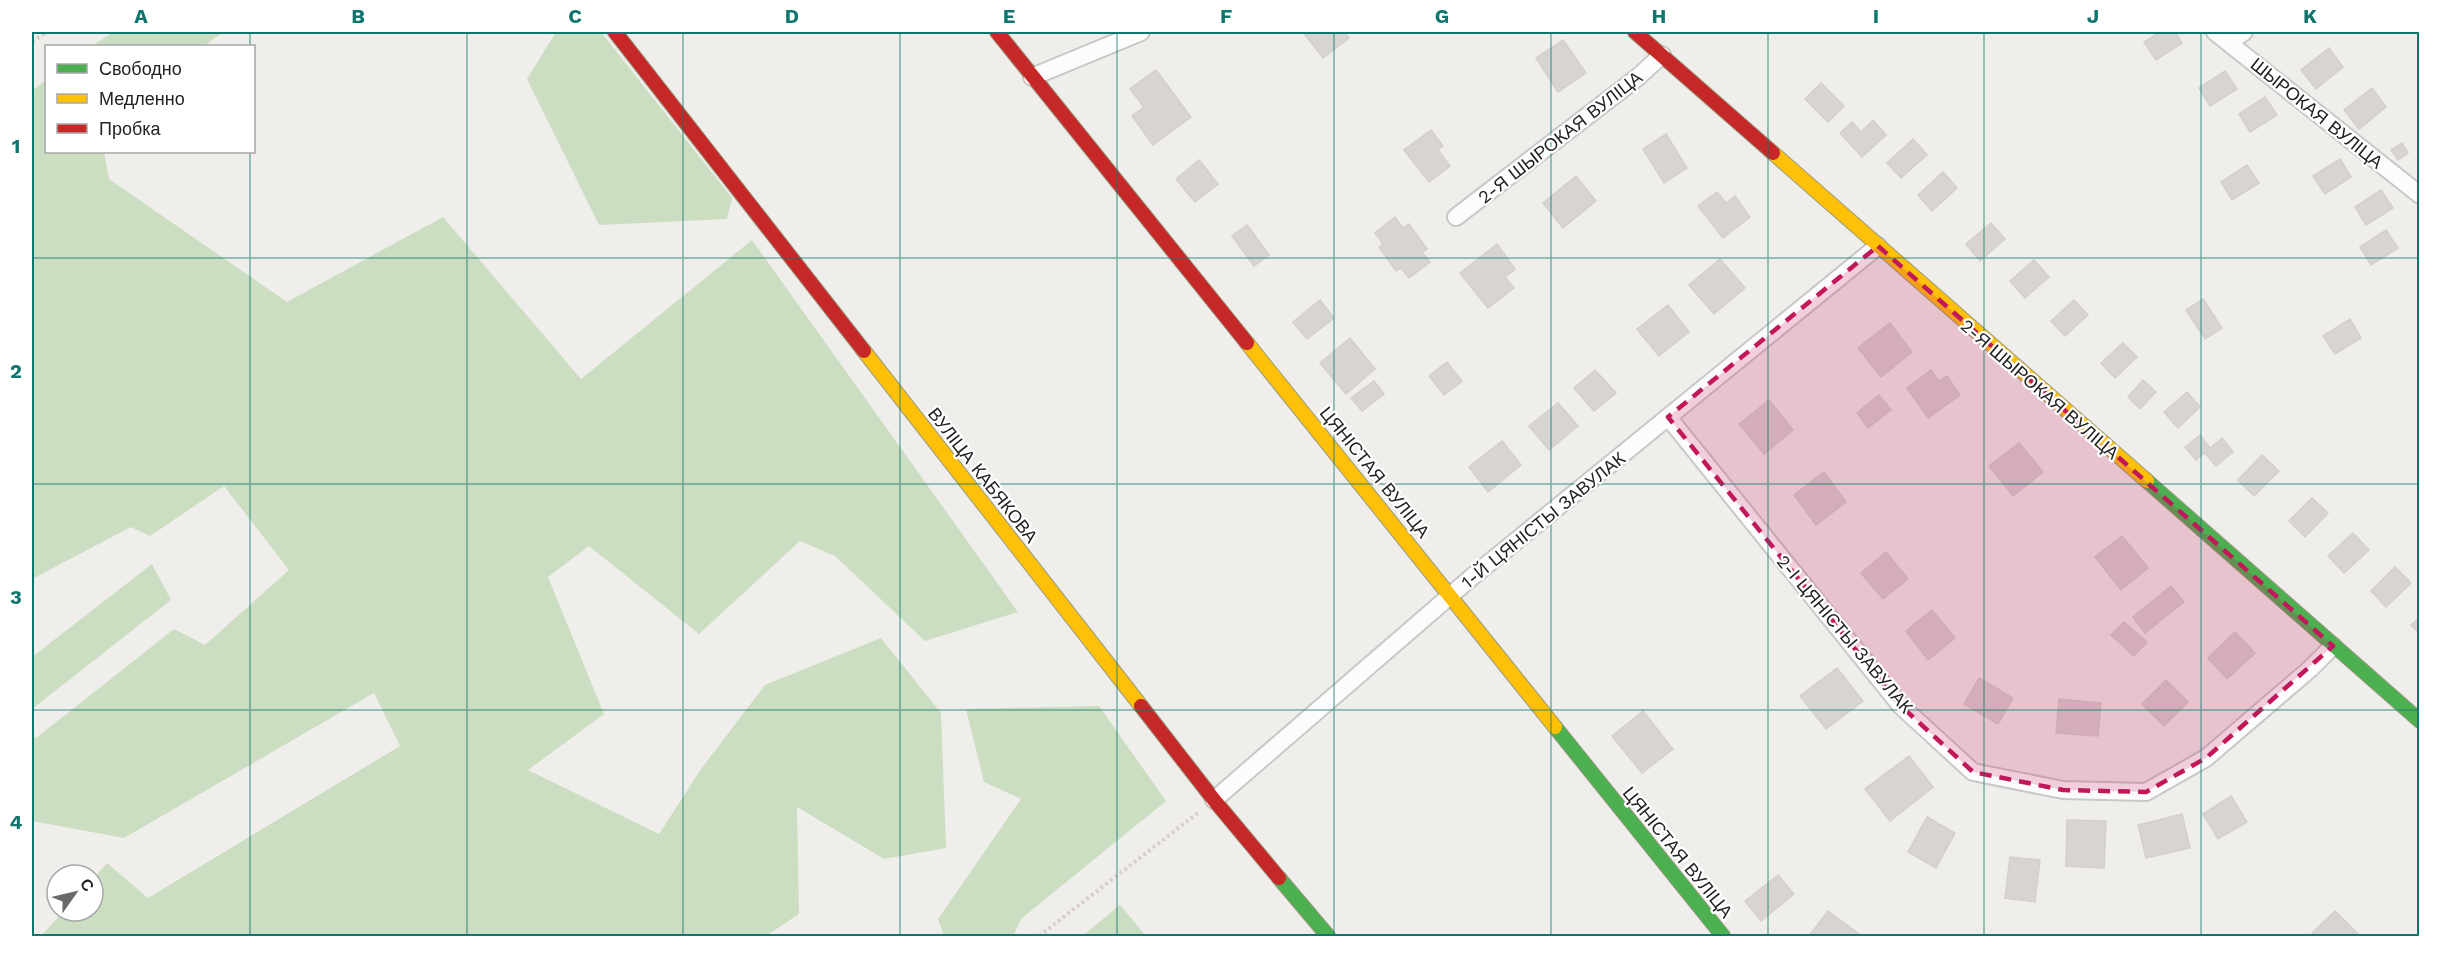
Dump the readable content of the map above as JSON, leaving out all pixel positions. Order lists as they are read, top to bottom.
{
  "streets": {
    "street": [
      "ШЫРОКАЯ ВУЛІЦА",
      "2-Я ШЫРОКАЯ ВУЛІЦА",
      "ЦЯНІСТАЯ ВУЛІЦА",
      "ВУЛІЦА КАБЯКОВА",
      "1-Й ЦЯНІСТЫ ЗАВУЛАК",
      "2-І ЦЯНІСТЫ ЗАВУЛАК"
    ]
  },
  "crossings": [
    ["2-Я ШЫРОКАЯ ВУЛІЦА", "1-Й ЦЯНІСТЫ ЗАВУЛАК"],
    ["2-Я ШЫРОКАЯ ВУЛІЦА", "2-І ЦЯНІСТЫ ЗАВУЛАК"],
    ["ЦЯНІСТАЯ ВУЛІЦА", "1-Й ЦЯНІСТЫ ЗАВУЛАК"],
    ["ВУЛІЦА КАБЯКОВА", "1-Й ЦЯНІСТЫ ЗАВУЛАК"],
    ["1-Й ЦЯНІСТЫ ЗАВУЛАК", "2-І ЦЯНІСТЫ ЗАВУЛАК"]
  ],
  "legend": ["Свободно", "Медленно", "Пробка"],
  "north": "top right",
  "grid": {
    "columns": [
      "A",
      "B",
      "C",
      "D",
      "E",
      "F",
      "G",
      "H",
      "I",
      "J",
      "K"
    ],
    "rows": [
      "1",
      "2",
      "3",
      "4"
    ]
  }
}
